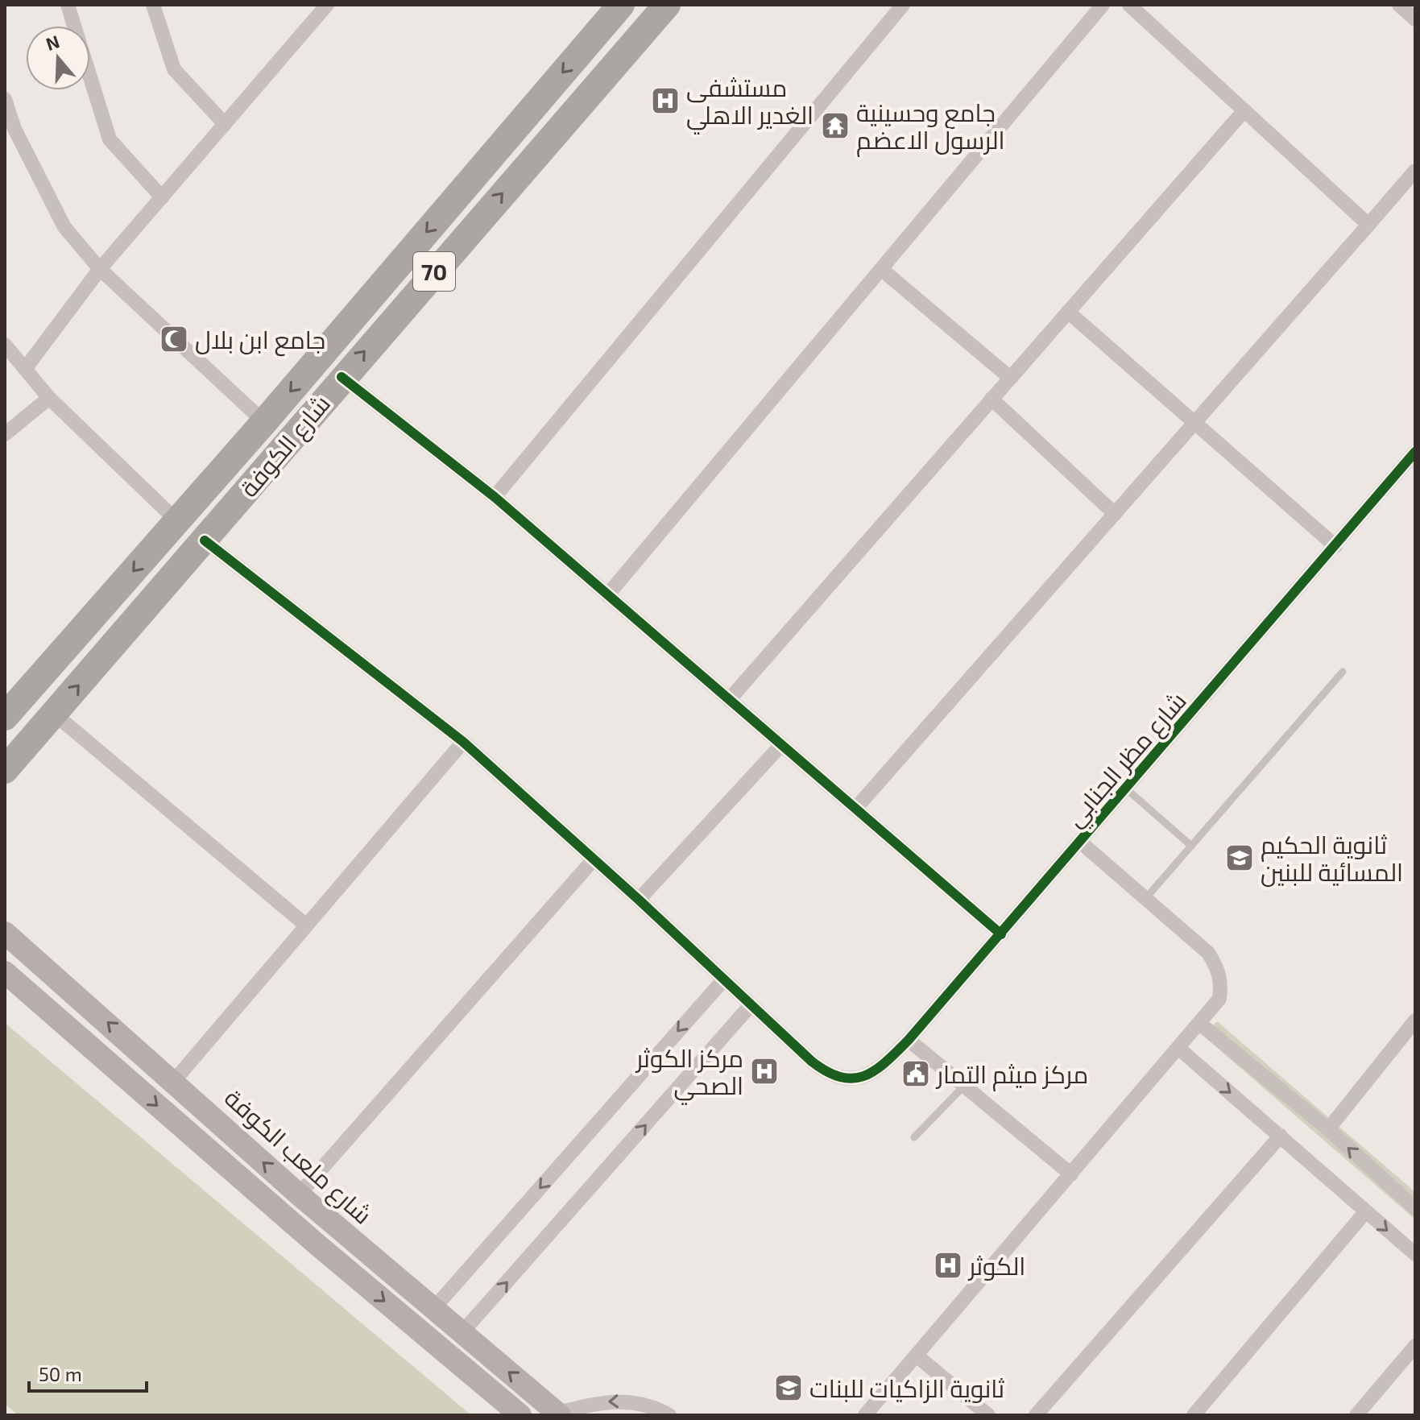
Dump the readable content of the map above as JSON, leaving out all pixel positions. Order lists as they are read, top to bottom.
{
  "streets": {
    "highway": ["70", "شارع الكوفة"],
    "main road": ["شارع ملعب الكوفة"],
    "street": ["شارع مظر الجنابي"]
  },
  "places": {
    "hospital": ["مستشفى الغدير الاهلي", "مركز الكوثر الصحي", "الكوثر"],
    "temple": ["جامع وحسينية الرسول الاعضم"],
    "mosque": ["جامع ابن بلال"],
    "school or university": ["ثانوية الحكيم المسائية للبنين", "ثانوية الزاكيات للبنات"],
    "public building": ["مركز ميثم التمار"]
  },
  "scale_bar": "50 m",
  "north": "top"
}
